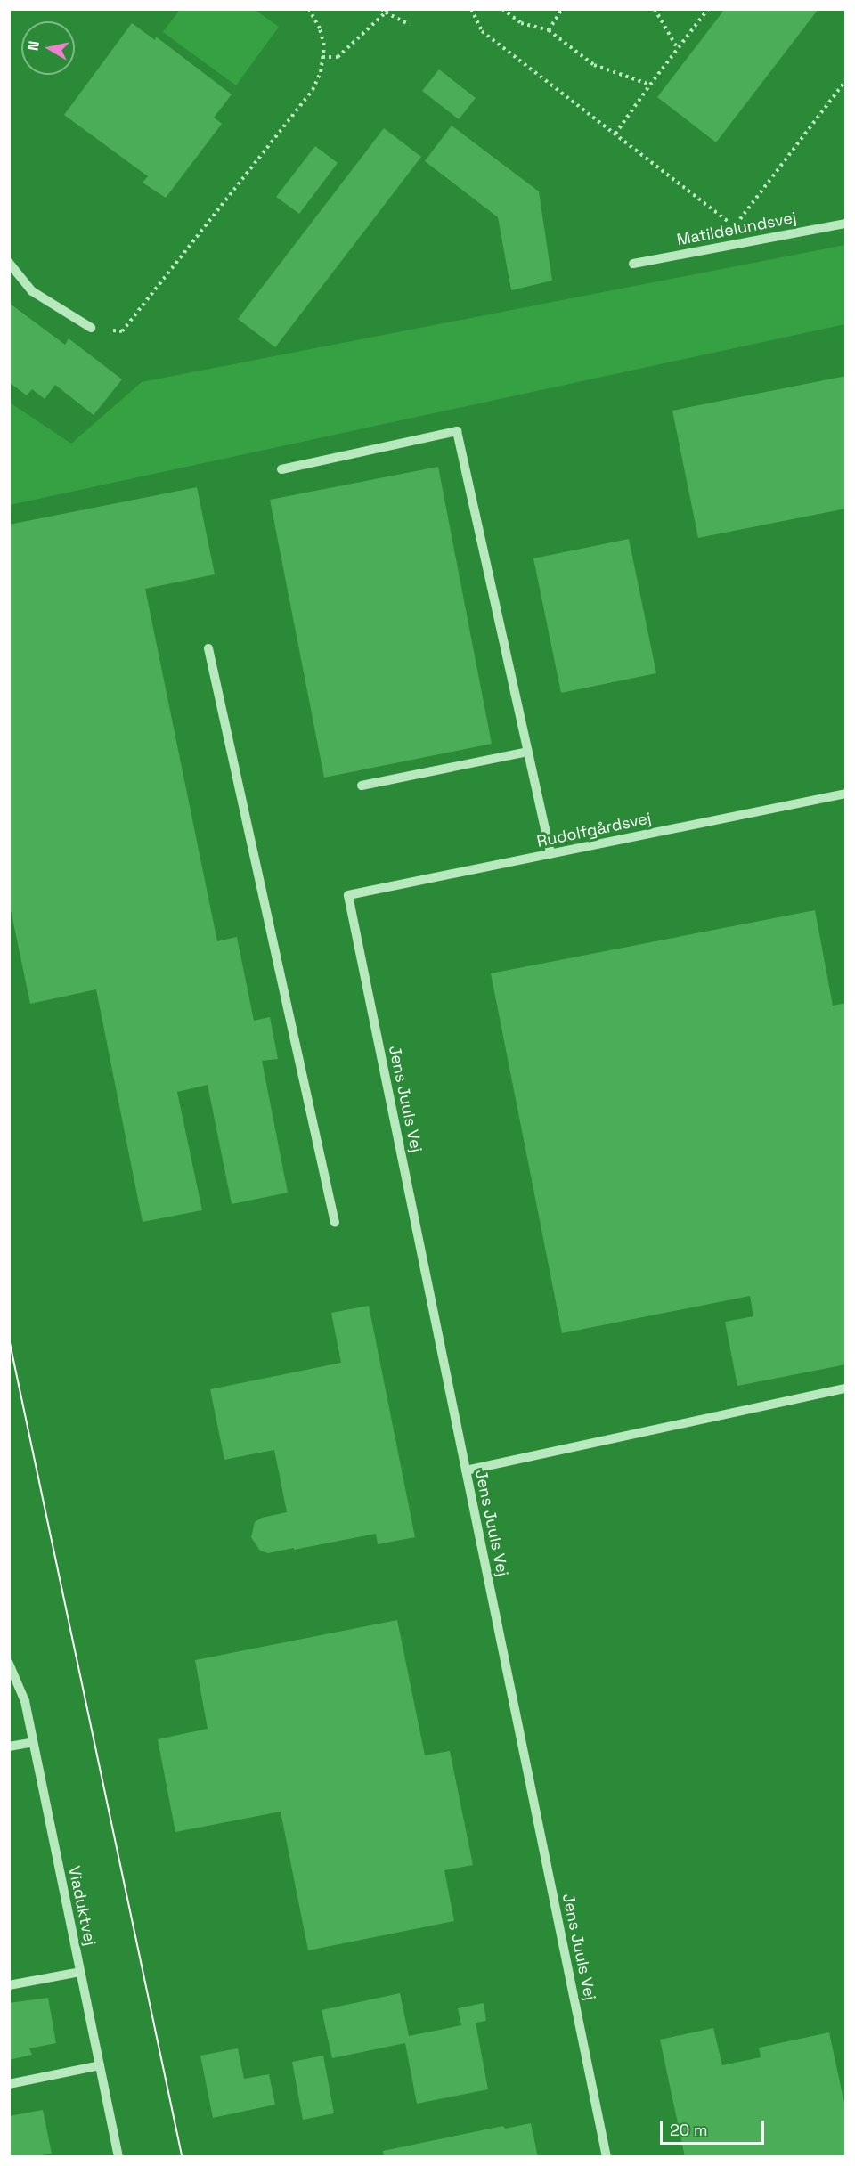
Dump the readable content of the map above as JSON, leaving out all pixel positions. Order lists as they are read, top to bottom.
{
  "streets": {
    "street": [
      "Matildelundsvej",
      "Rudolfgårdsvej",
      "Jens Juuls Vej",
      "Viaduktvej"
    ]
  },
  "crossings": [
    ["Rudolfgårdsvej", "Jens Juuls Vej"]
  ],
  "scale_bar": "20 m",
  "north": "left"
}
